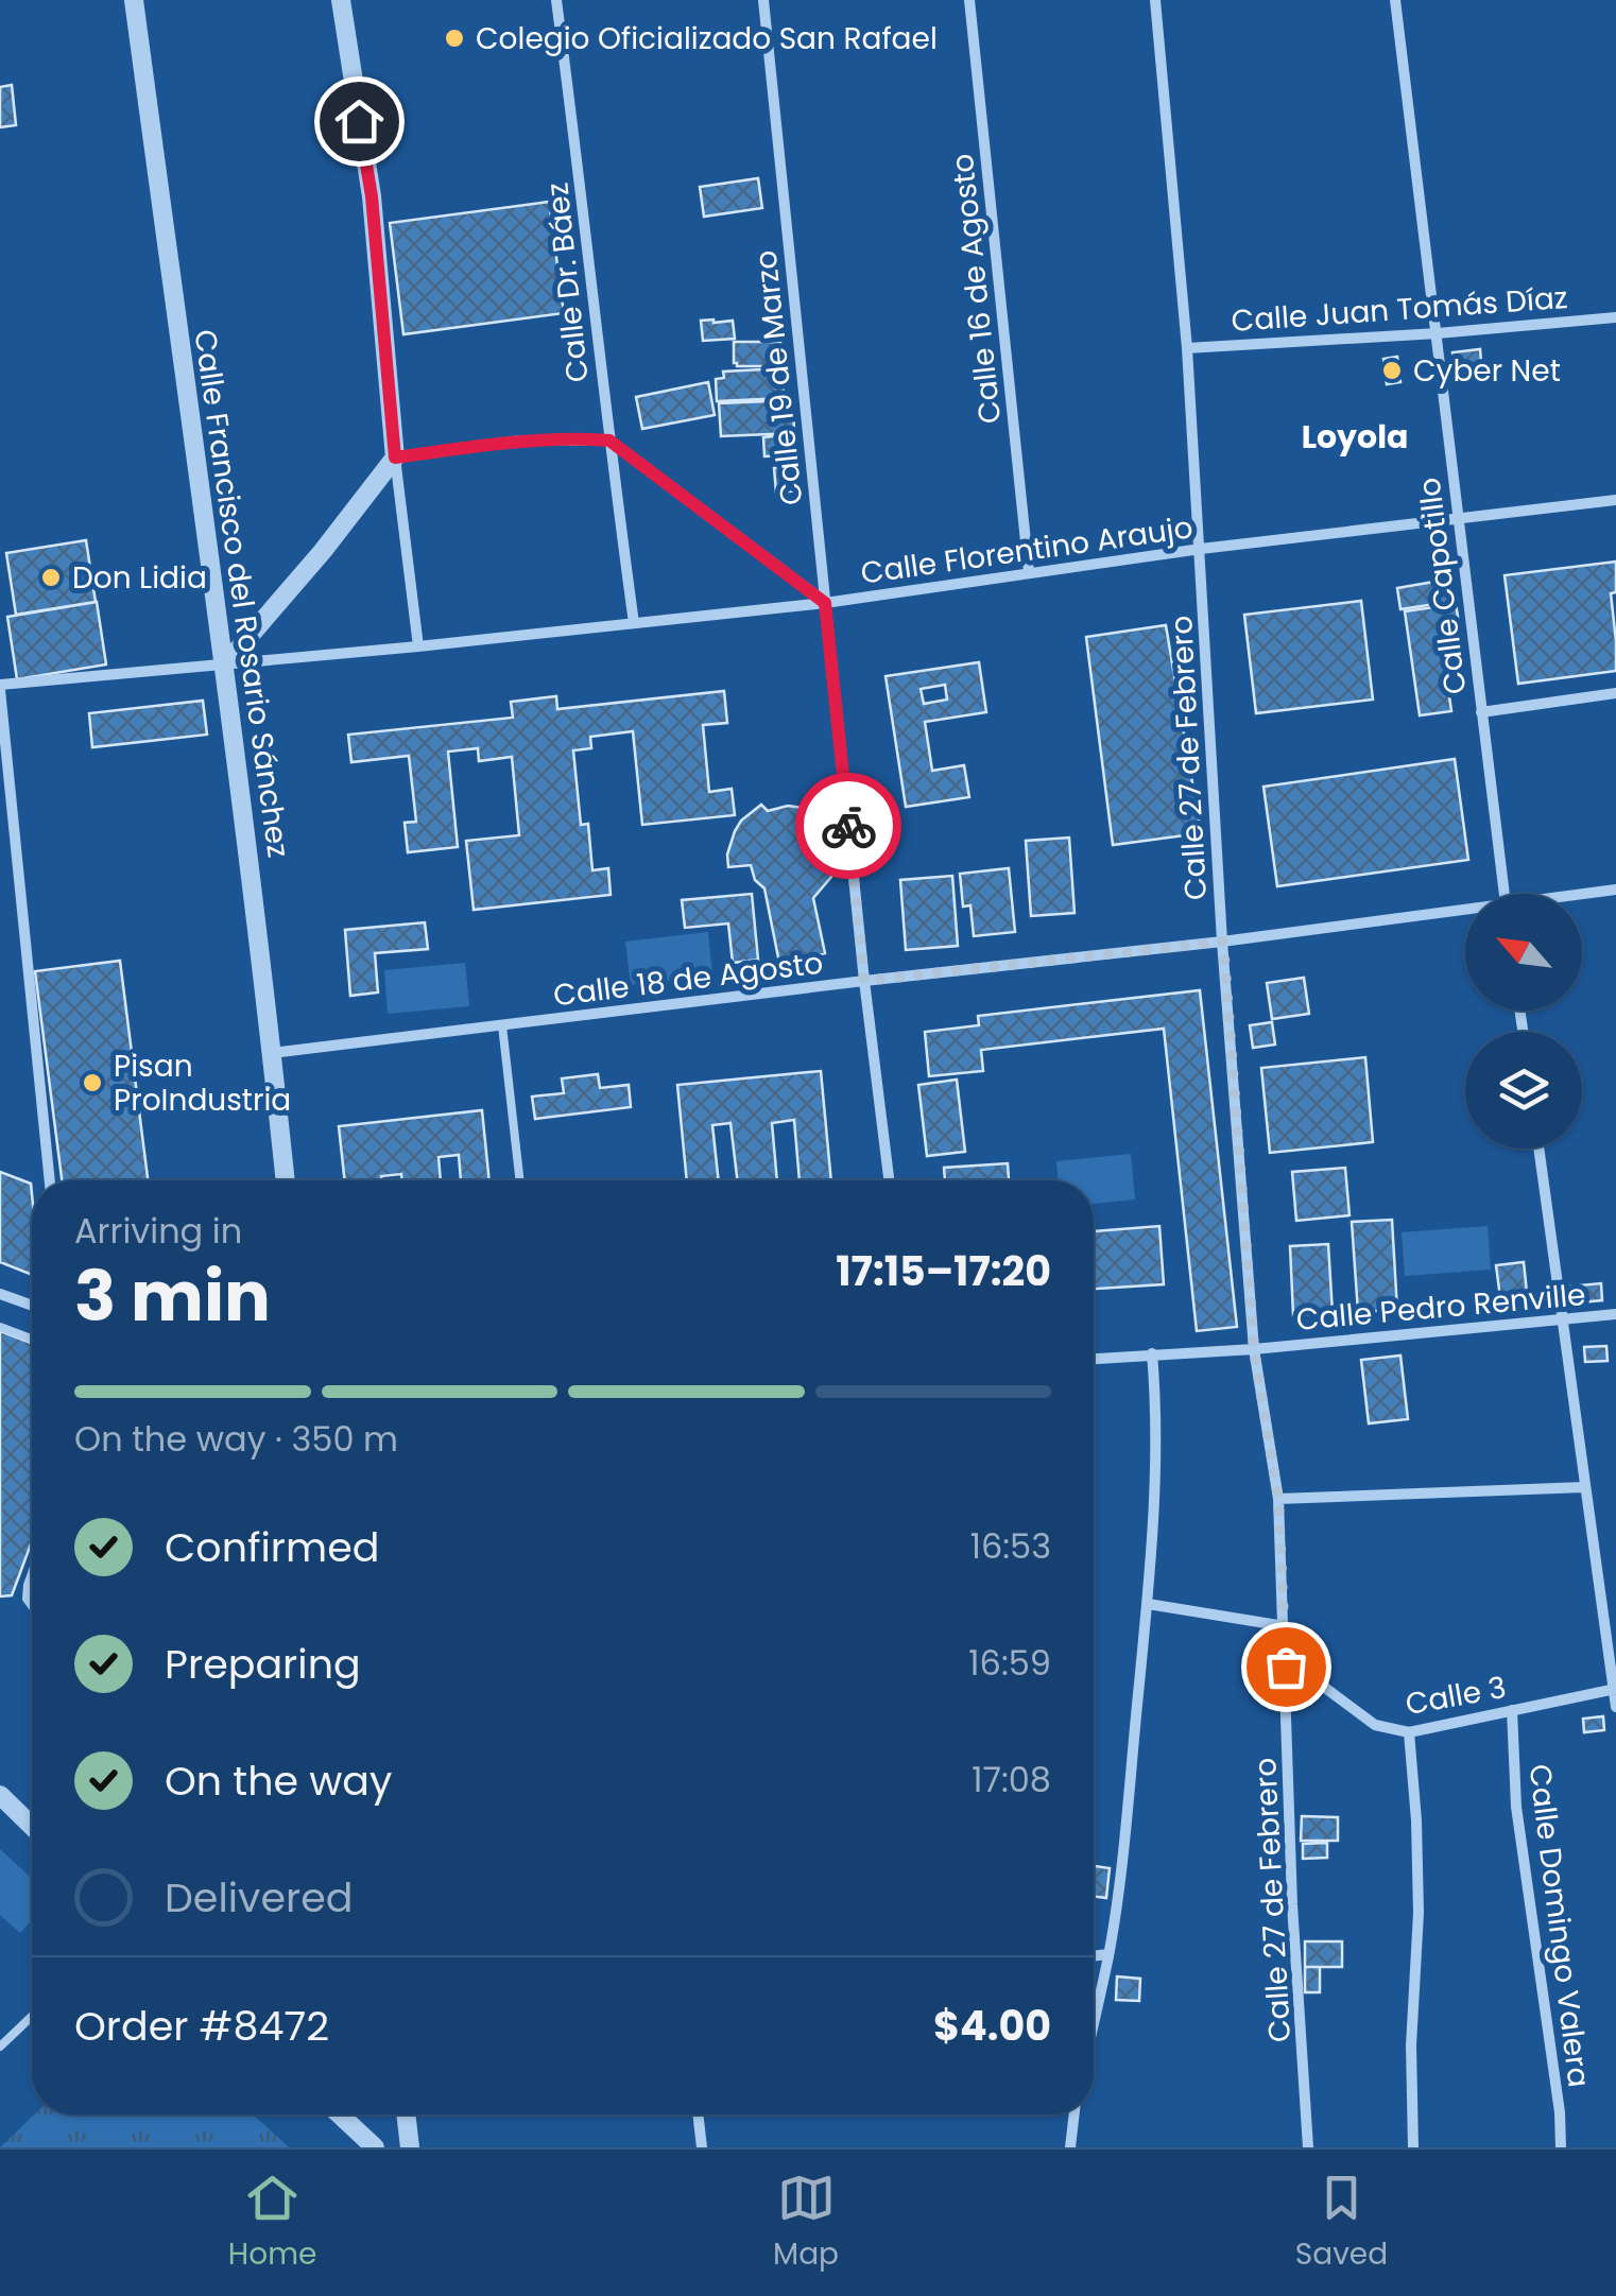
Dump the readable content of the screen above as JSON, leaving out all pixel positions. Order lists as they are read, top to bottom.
{
  "streets": {
    "street": [
      "Calle Dr. Báez",
      "Calle 16 de Agosto",
      "Calle Juan Tomás Díaz",
      "Calle 19 de Marzo",
      "Calle Florentino Araujo",
      "Calle Capotillo",
      "Calle Francisco del Rosario Sánchez",
      "Calle 27 de Febrero",
      "Calle 18 de Agosto",
      "Calle Pedro Renville",
      "Calle 3",
      "Calle Domingo Valera"
    ]
  },
  "crossings": [
    ["Calle Dr. Báez", "Calle Florentino Araujo"],
    ["Calle 16 de Agosto", "Calle Florentino Araujo"],
    ["Calle Juan Tomás Díaz", "Calle Capotillo"],
    ["Calle Juan Tomás Díaz", "Calle 27 de Febrero"],
    ["Calle 19 de Marzo", "Calle Florentino Araujo"],
    ["Calle 19 de Marzo", "Calle 18 de Agosto"],
    ["Calle Florentino Araujo", "Calle Capotillo"],
    ["Calle Florentino Araujo", "Calle Francisco del Rosario Sánchez"],
    ["Calle Florentino Araujo", "Calle 27 de Febrero"],
    ["Calle Francisco del Rosario Sánchez", "Calle 18 de Agosto"],
    ["Calle 27 de Febrero", "Calle 18 de Agosto"],
    ["Calle 27 de Febrero", "Calle Pedro Renville"],
    ["Calle 27 de Febrero", "Calle 3"],
    ["Calle 3", "Calle Domingo Valera"]
  ],
  "districts": ["Loyola"],
  "places": [
    "Colegio Oficializado San Rafael",
    "Cyber Net",
    "Don Lidia",
    "Pisan ProIndustria"
  ],
  "north": "top left",
  "page": {
    "heading": ["3 min", "Arriving in", "17:15–17:20"],
    "panel": ["Order #8472", "$4.00"],
    "bar": "On the way · 350 m",
    "list": [
      ["Confirmed", "16:53"],
      ["Preparing", "16:59"],
      ["On the way", "17:08"],
      "Delivered"
    ],
    "tabs": ["Home", "Map", "Saved"]
  }
}
